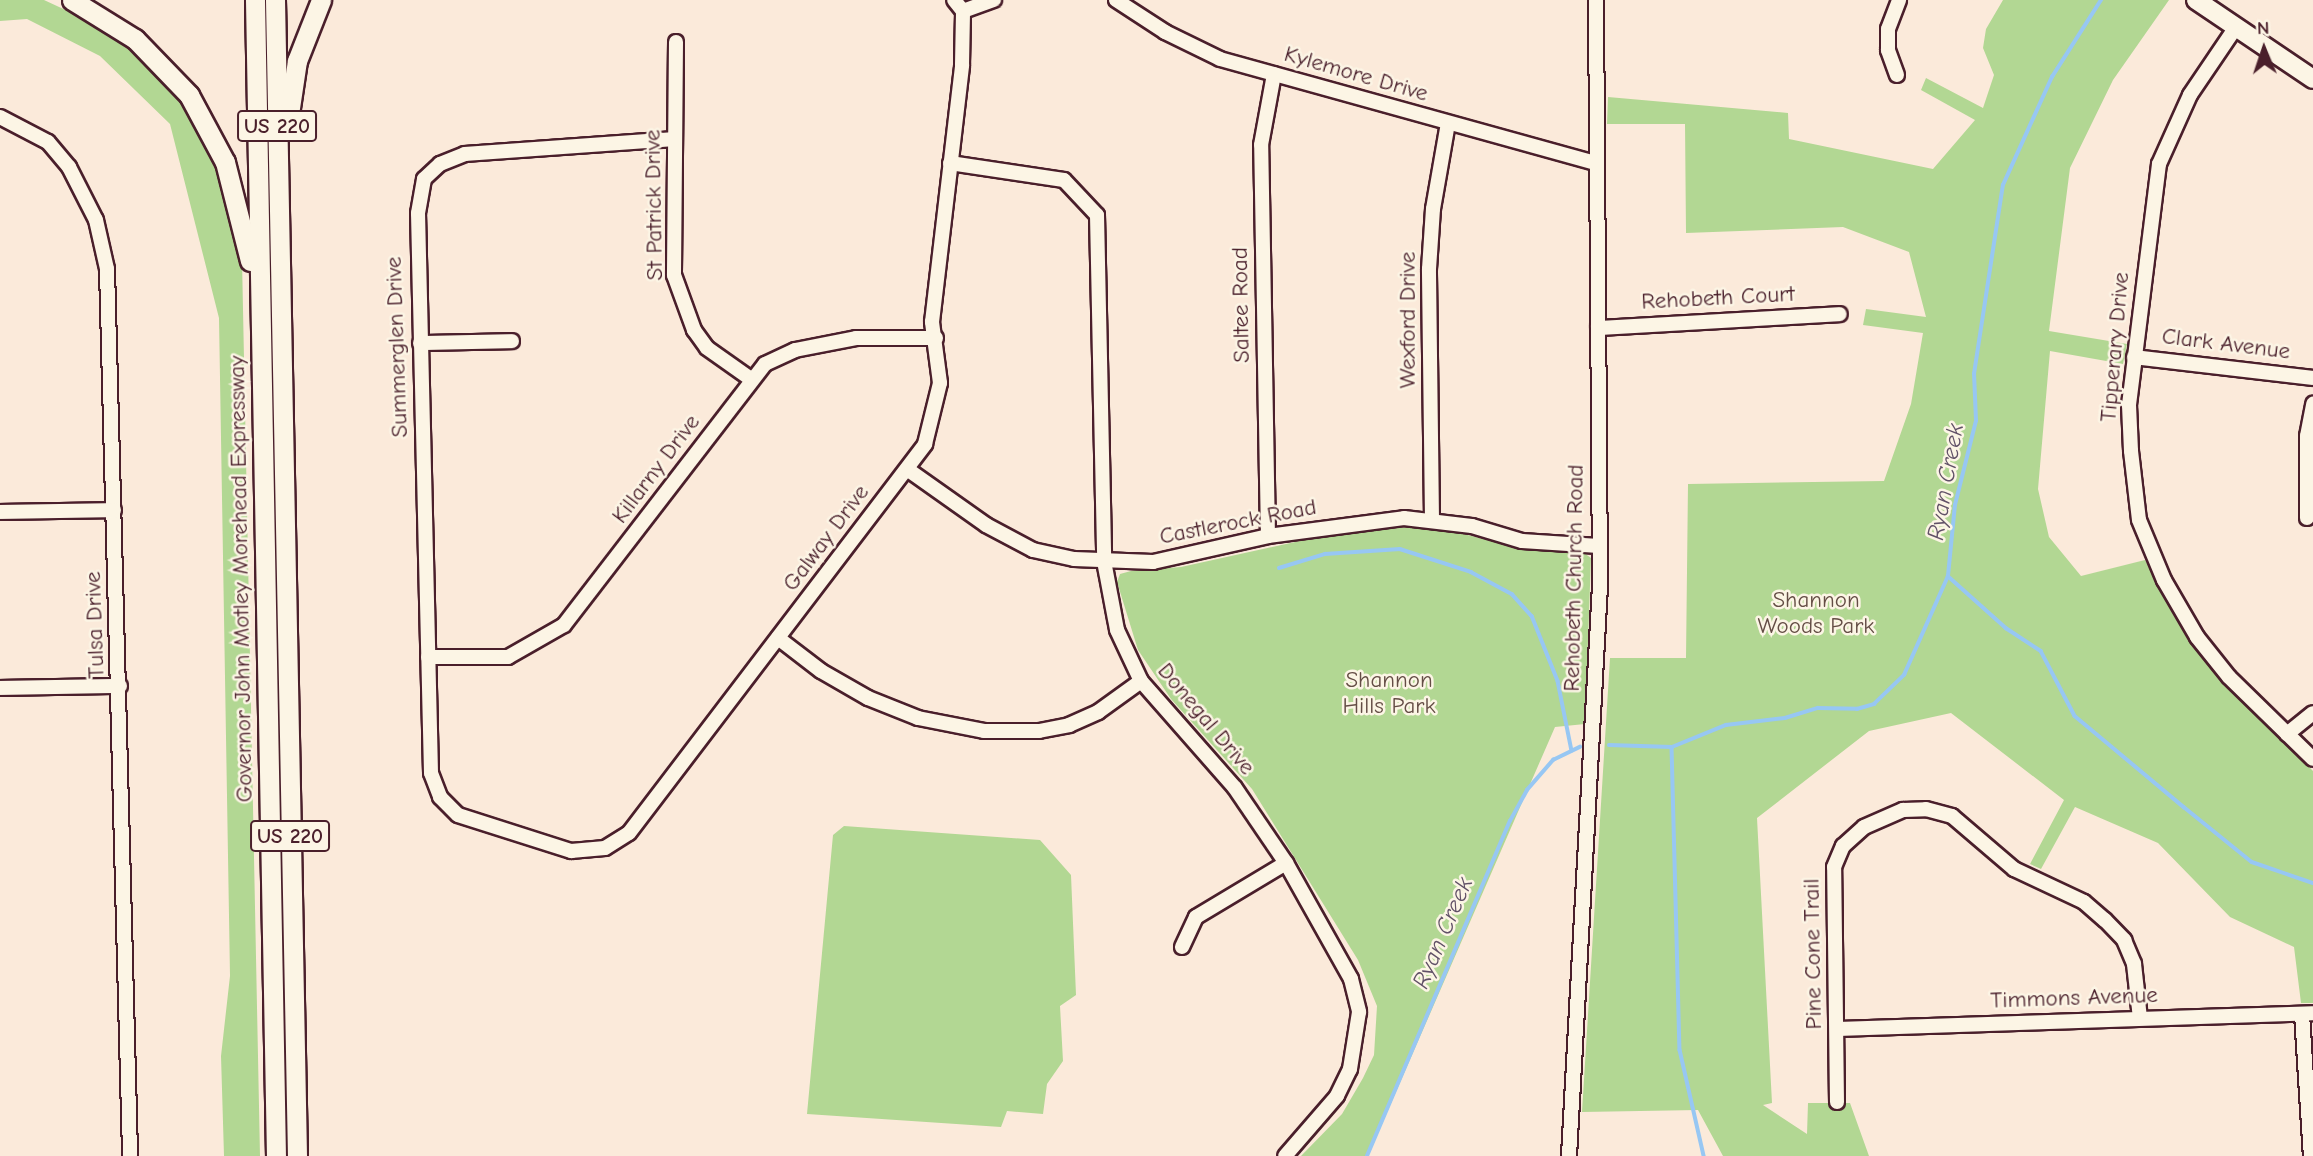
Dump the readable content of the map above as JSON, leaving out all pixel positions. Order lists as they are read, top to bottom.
{
  "streets": {
    "highway": ["US 220", "Governor John Motley Morehead Expressway"],
    "street": [
      "Kylemore Drive",
      "St Patrick Drive",
      "Rehobeth Court",
      "Saltee Road",
      "Wexford Drive",
      "Clark Avenue",
      "Summerglen Drive",
      "Tipperary Drive",
      "Killarny Drive",
      "Castlerock Road",
      "Galway Drive",
      "Rehobeth Church Road",
      "Tulsa Drive",
      "Donegal Drive",
      "Pine Cone Trail",
      "Timmons Avenue"
    ]
  },
  "crossings": [
    ["Kylemore Drive", "Saltee Road"],
    ["Kylemore Drive", "Wexford Drive"],
    ["Kylemore Drive", "Rehobeth Church Road"],
    ["St Patrick Drive", "Summerglen Drive"],
    ["St Patrick Drive", "Killarny Drive"],
    ["Rehobeth Court", "Rehobeth Church Road"],
    ["Saltee Road", "Castlerock Road"],
    ["Wexford Drive", "Castlerock Road"],
    ["Clark Avenue", "Tipperary Drive"],
    ["Summerglen Drive", "Killarny Drive"],
    ["Summerglen Drive", "Galway Drive"],
    ["Killarny Drive", "Galway Drive"],
    ["Castlerock Road", "Galway Drive"],
    ["Castlerock Road", "Rehobeth Church Road"],
    ["Castlerock Road", "Donegal Drive"],
    ["Galway Drive", "Donegal Drive"],
    ["Pine Cone Trail", "Timmons Avenue"]
  ],
  "water": ["Ryan Creek"],
  "parks": ["Shannon Woods Park", "Shannon Hills Park"],
  "north": "top"
}
